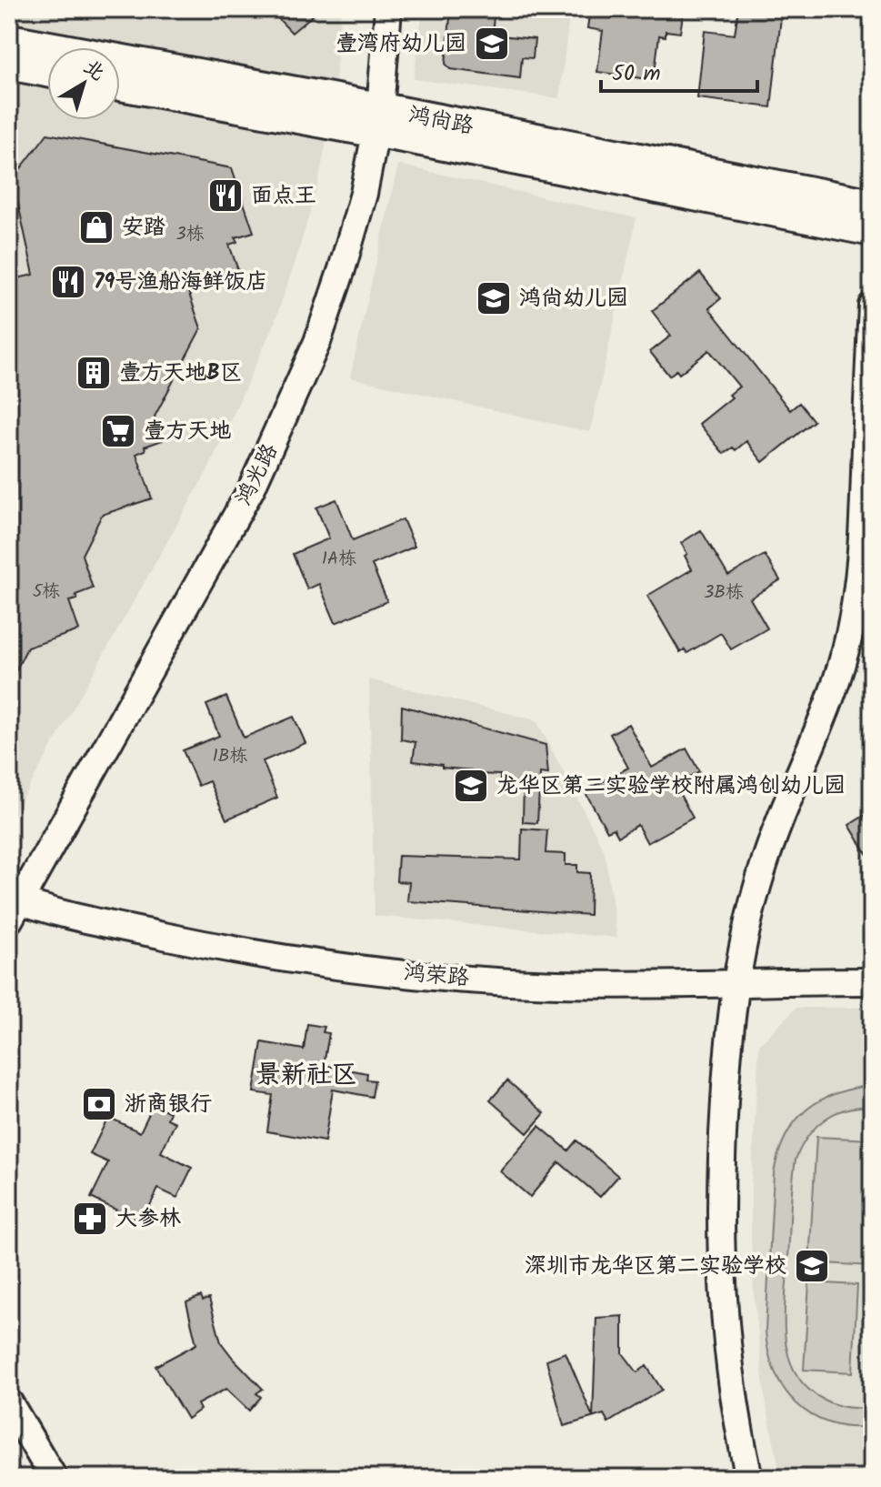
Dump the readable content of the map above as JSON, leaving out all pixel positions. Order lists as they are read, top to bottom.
{
  "streets": {
    "street": ["鸿尚路", "鸿光路", "鸿荣路"]
  },
  "crossings": [
    ["鸿尚路", "鸿光路"],
    ["鸿光路", "鸿荣路"]
  ],
  "districts": ["景新社区"],
  "places": {
    "school or university": [
      "壹湾府幼儿园",
      "鸿尚幼儿园",
      "龙华区第二实验学校附属鸿创幼儿园",
      "深圳市龙华区第二实验学校"
    ],
    "restaurant": ["面点王", "79号渔船海鲜饭店"],
    "shop": ["安踏"],
    "building": ["壹方天地B区"],
    "supermarket": ["壹方天地"],
    "bank": ["浙商银行"],
    "pharmacy": ["大参林"]
  },
  "house_numbers": [
    "3栋",
    "1A栋",
    "5栋",
    "3B栋",
    "1B栋"
  ],
  "scale_bar": "50 m",
  "north": "top right"
}
